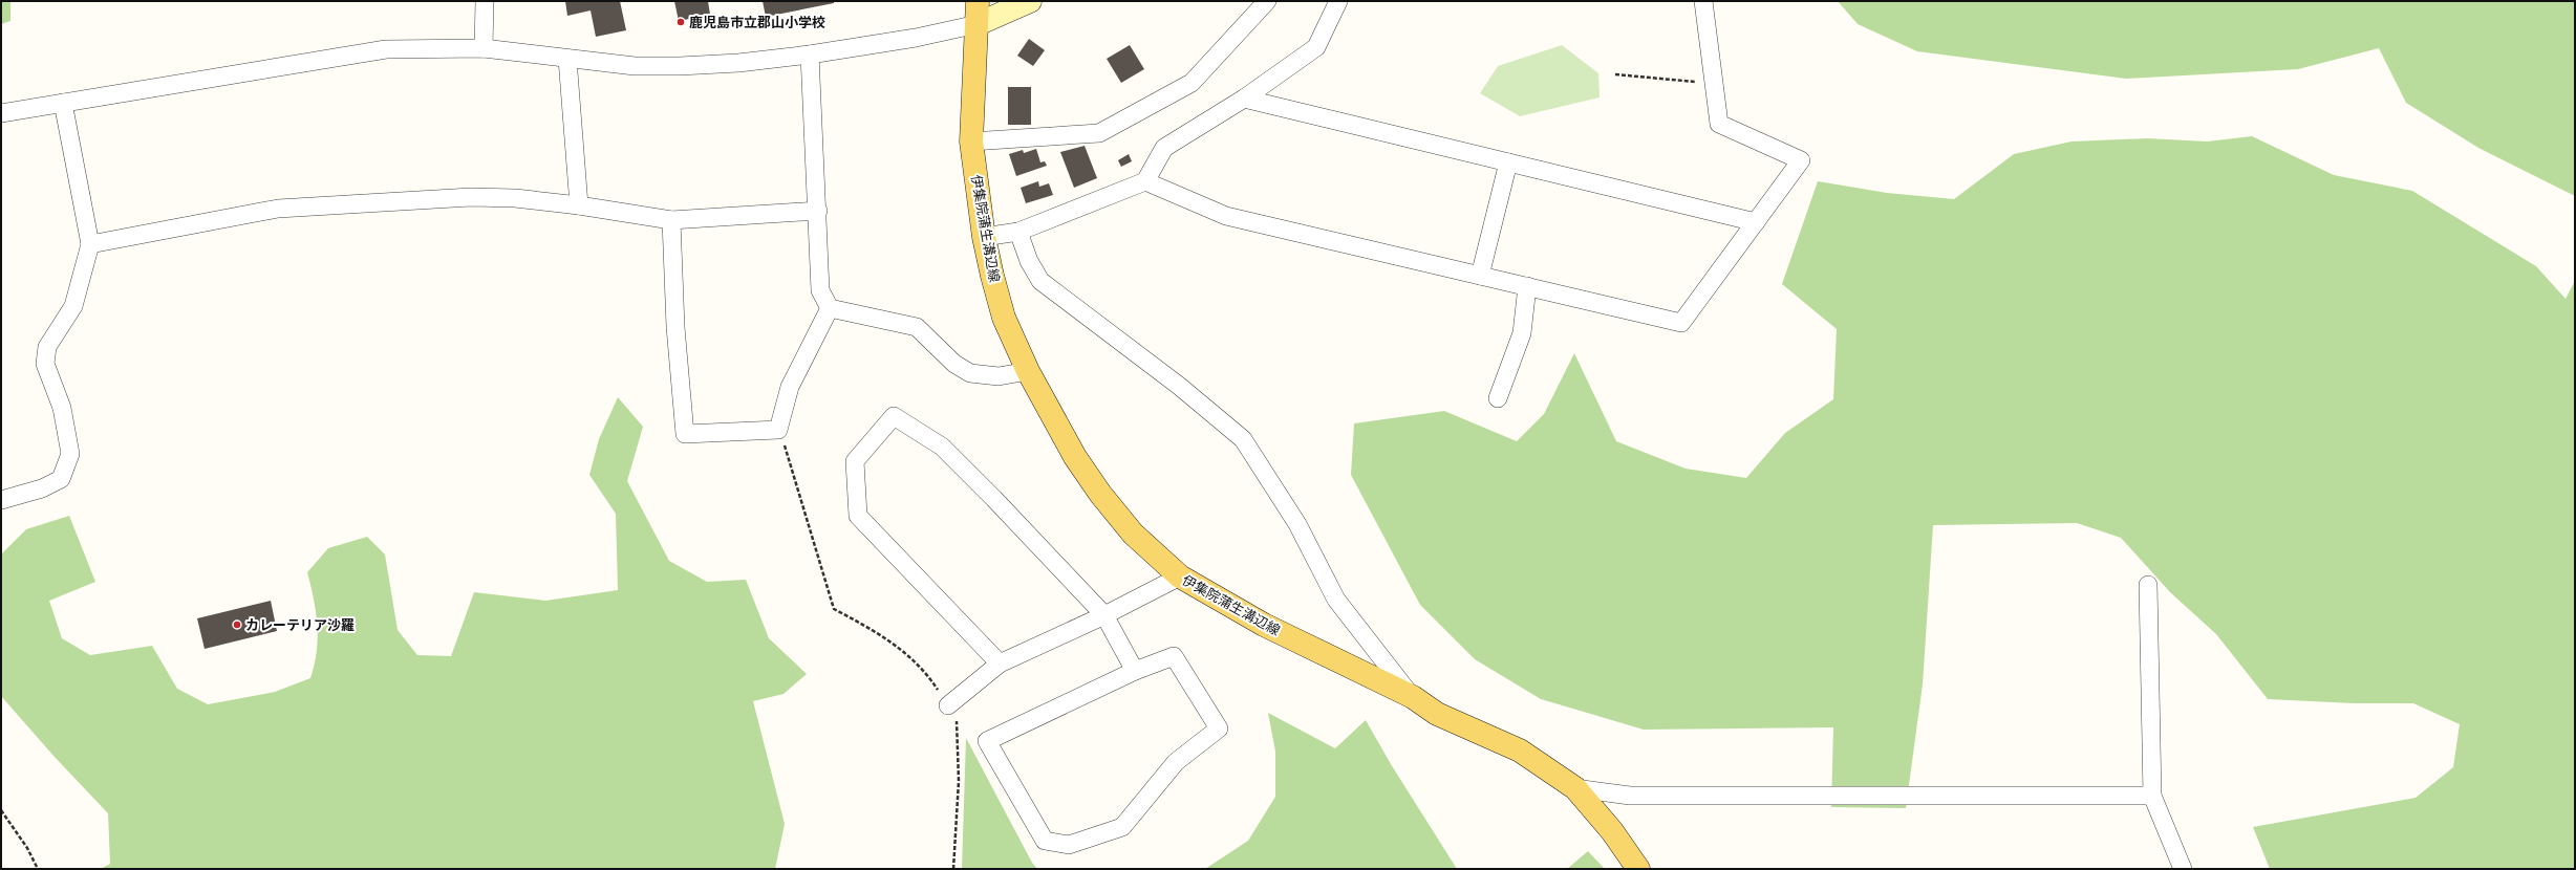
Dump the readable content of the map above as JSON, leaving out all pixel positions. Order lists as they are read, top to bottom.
{
  "streets": {
    "main road": ["伊集院蒲生溝辺線"]
  },
  "places": ["鹿児島市立郡山小学校", "カレーテリア沙羅"]
}
